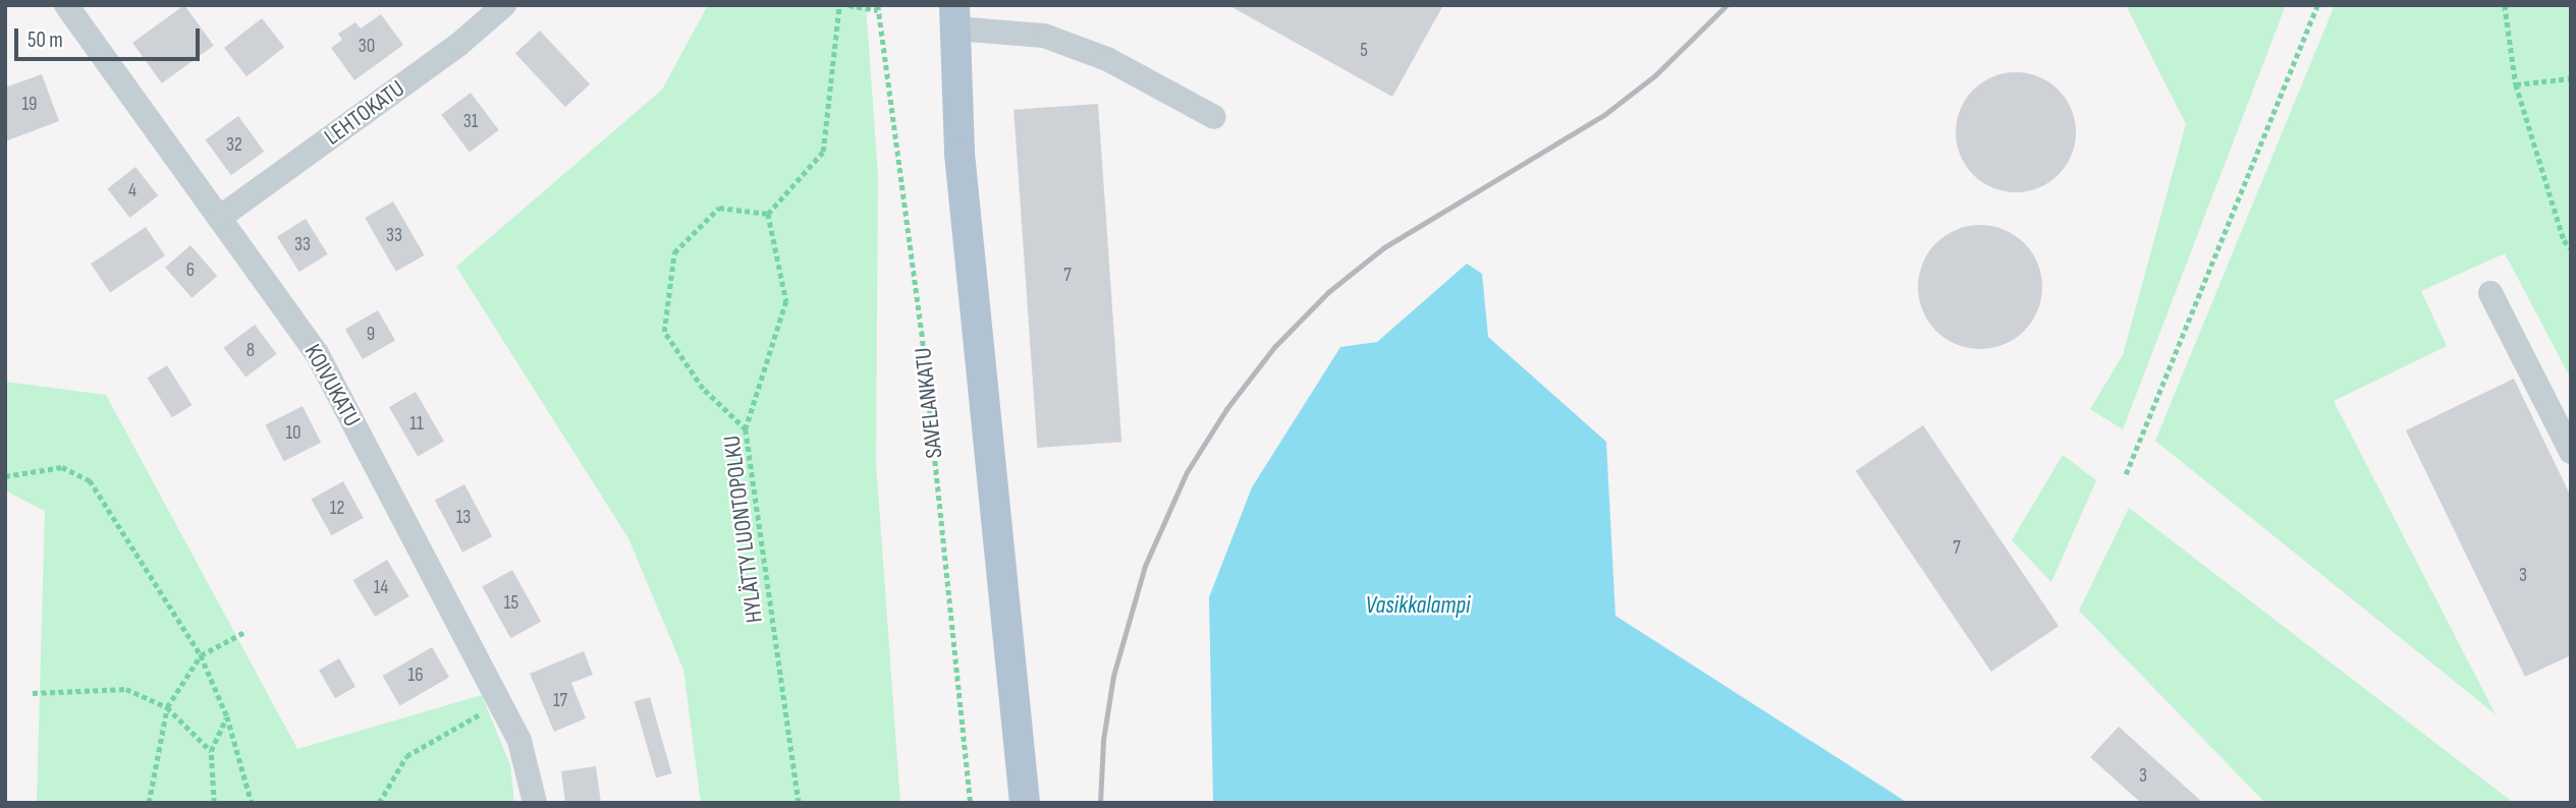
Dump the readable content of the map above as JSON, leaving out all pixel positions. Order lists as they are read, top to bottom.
{
  "streets": {
    "street": ["LEHTOKATU", "KOIVUKATU"],
    "path": ["SAVELANKATU", "HYLÄTTY LUONTOPOLKU"]
  },
  "crossings": [
    ["LEHTOKATU", "KOIVUKATU"]
  ],
  "water": ["Vasikkalampi"],
  "house_numbers": [
    "30",
    "5",
    "19",
    "31",
    "32",
    "4",
    "33",
    "33",
    "6",
    "7",
    "9",
    "8",
    "11",
    "10",
    "12",
    "13",
    "7",
    "3",
    "14",
    "15",
    "16",
    "17",
    "3"
  ],
  "scale_bar": "50 m"
}
